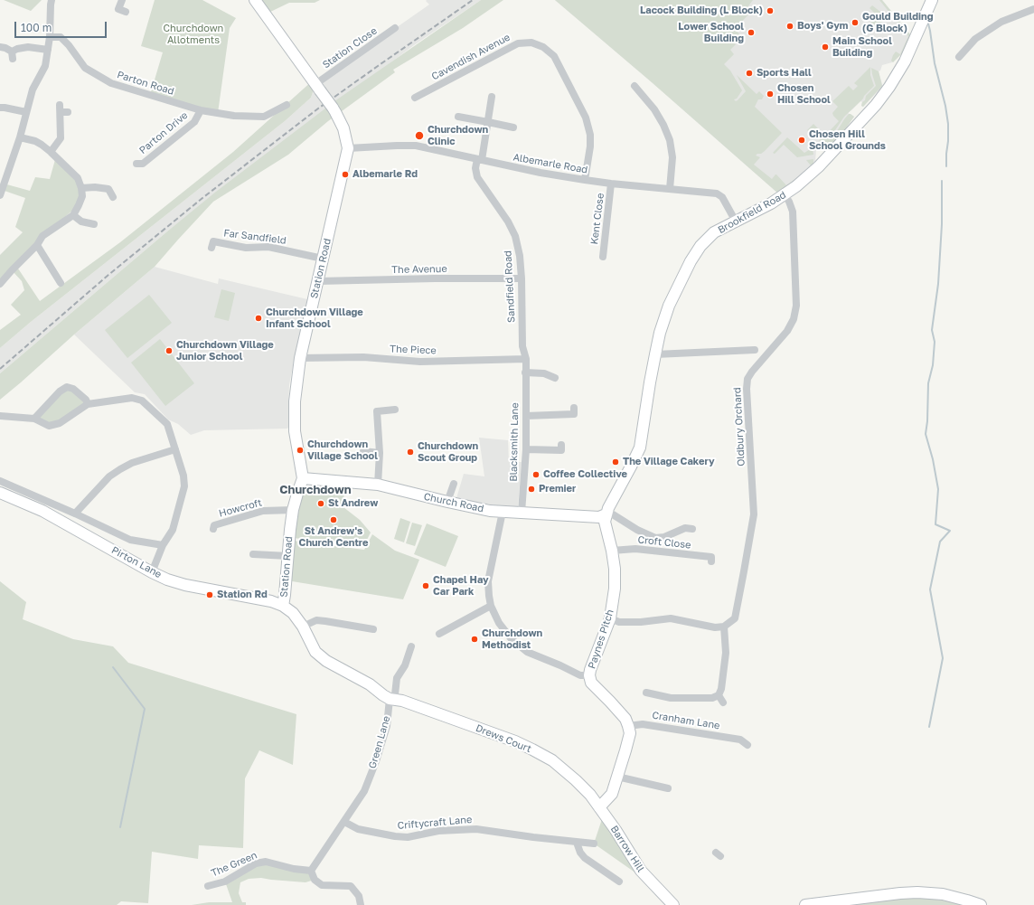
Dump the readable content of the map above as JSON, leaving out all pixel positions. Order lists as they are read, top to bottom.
{
  "streets": {
    "street": [
      "Station Close",
      "Cavendish Avenue",
      "Parton Road",
      "Parton Drive",
      "Albemarle Road",
      "Brookfield Road",
      "Kent Close",
      "Far Sandfield",
      "Station Road",
      "The Avenue",
      "Sandfield Road",
      "The Piece",
      "Oldbury Orchard",
      "Blacksmith Lane",
      "Church Road",
      "Howcroft",
      "Croft Close",
      "Pirton Lane",
      "Paynes Pitch",
      "Cranham Lane",
      "Drews Court",
      "Green Lane",
      "Criftycraft Lane",
      "Barrow Hill",
      "The Green"
    ]
  },
  "crossings": [
    ["Station Close", "Station Road"],
    ["Cavendish Avenue", "Albemarle Road"],
    ["Parton Road", "Parton Drive"],
    ["Albemarle Road", "Brookfield Road"],
    ["Albemarle Road", "Kent Close"],
    ["Albemarle Road", "Station Road"],
    ["Albemarle Road", "Sandfield Road"],
    ["Brookfield Road", "Oldbury Orchard"],
    ["Brookfield Road", "Church Road"],
    ["Brookfield Road", "Paynes Pitch"],
    ["Far Sandfield", "Station Road"],
    ["Station Road", "The Avenue"],
    ["Station Road", "The Piece"],
    ["Station Road", "Church Road"],
    ["Station Road", "Howcroft"],
    ["Station Road", "Pirton Lane"],
    ["The Avenue", "Sandfield Road"],
    ["Sandfield Road", "The Piece"],
    ["Sandfield Road", "Blacksmith Lane"],
    ["The Piece", "Blacksmith Lane"],
    ["Blacksmith Lane", "Church Road"],
    ["Church Road", "Paynes Pitch"],
    ["Croft Close", "Paynes Pitch"],
    ["Paynes Pitch", "Cranham Lane"],
    ["Drews Court", "Green Lane"],
    ["Drews Court", "Barrow Hill"],
    ["Green Lane", "Criftycraft Lane"],
    ["Green Lane", "The Green"]
  ],
  "districts": ["Churchdown"],
  "parks": ["Churchdown Allotments"],
  "places": [
    "Lacock Building (L Block)",
    "Gould Building (G Block)",
    "Boys' Gym",
    "Lower School Building",
    "Main School Building",
    "Sports Hall",
    "Chosen Hill School",
    "Churchdown Clinic",
    "Chosen Hill School Grounds",
    "Albemarle Rd",
    "Churchdown Village Infant School",
    "Churchdown Village Junior School",
    "Churchdown Village School",
    "Churchdown Scout Group",
    "The Village Cakery",
    "Coffee Collective",
    "Premier",
    "St Andrew",
    "St Andrew's Church Centre",
    "Chapel Hay Car Park",
    "Station Rd",
    "Churchdown Methodist"
  ],
  "scale_bar": "100 m"
}
